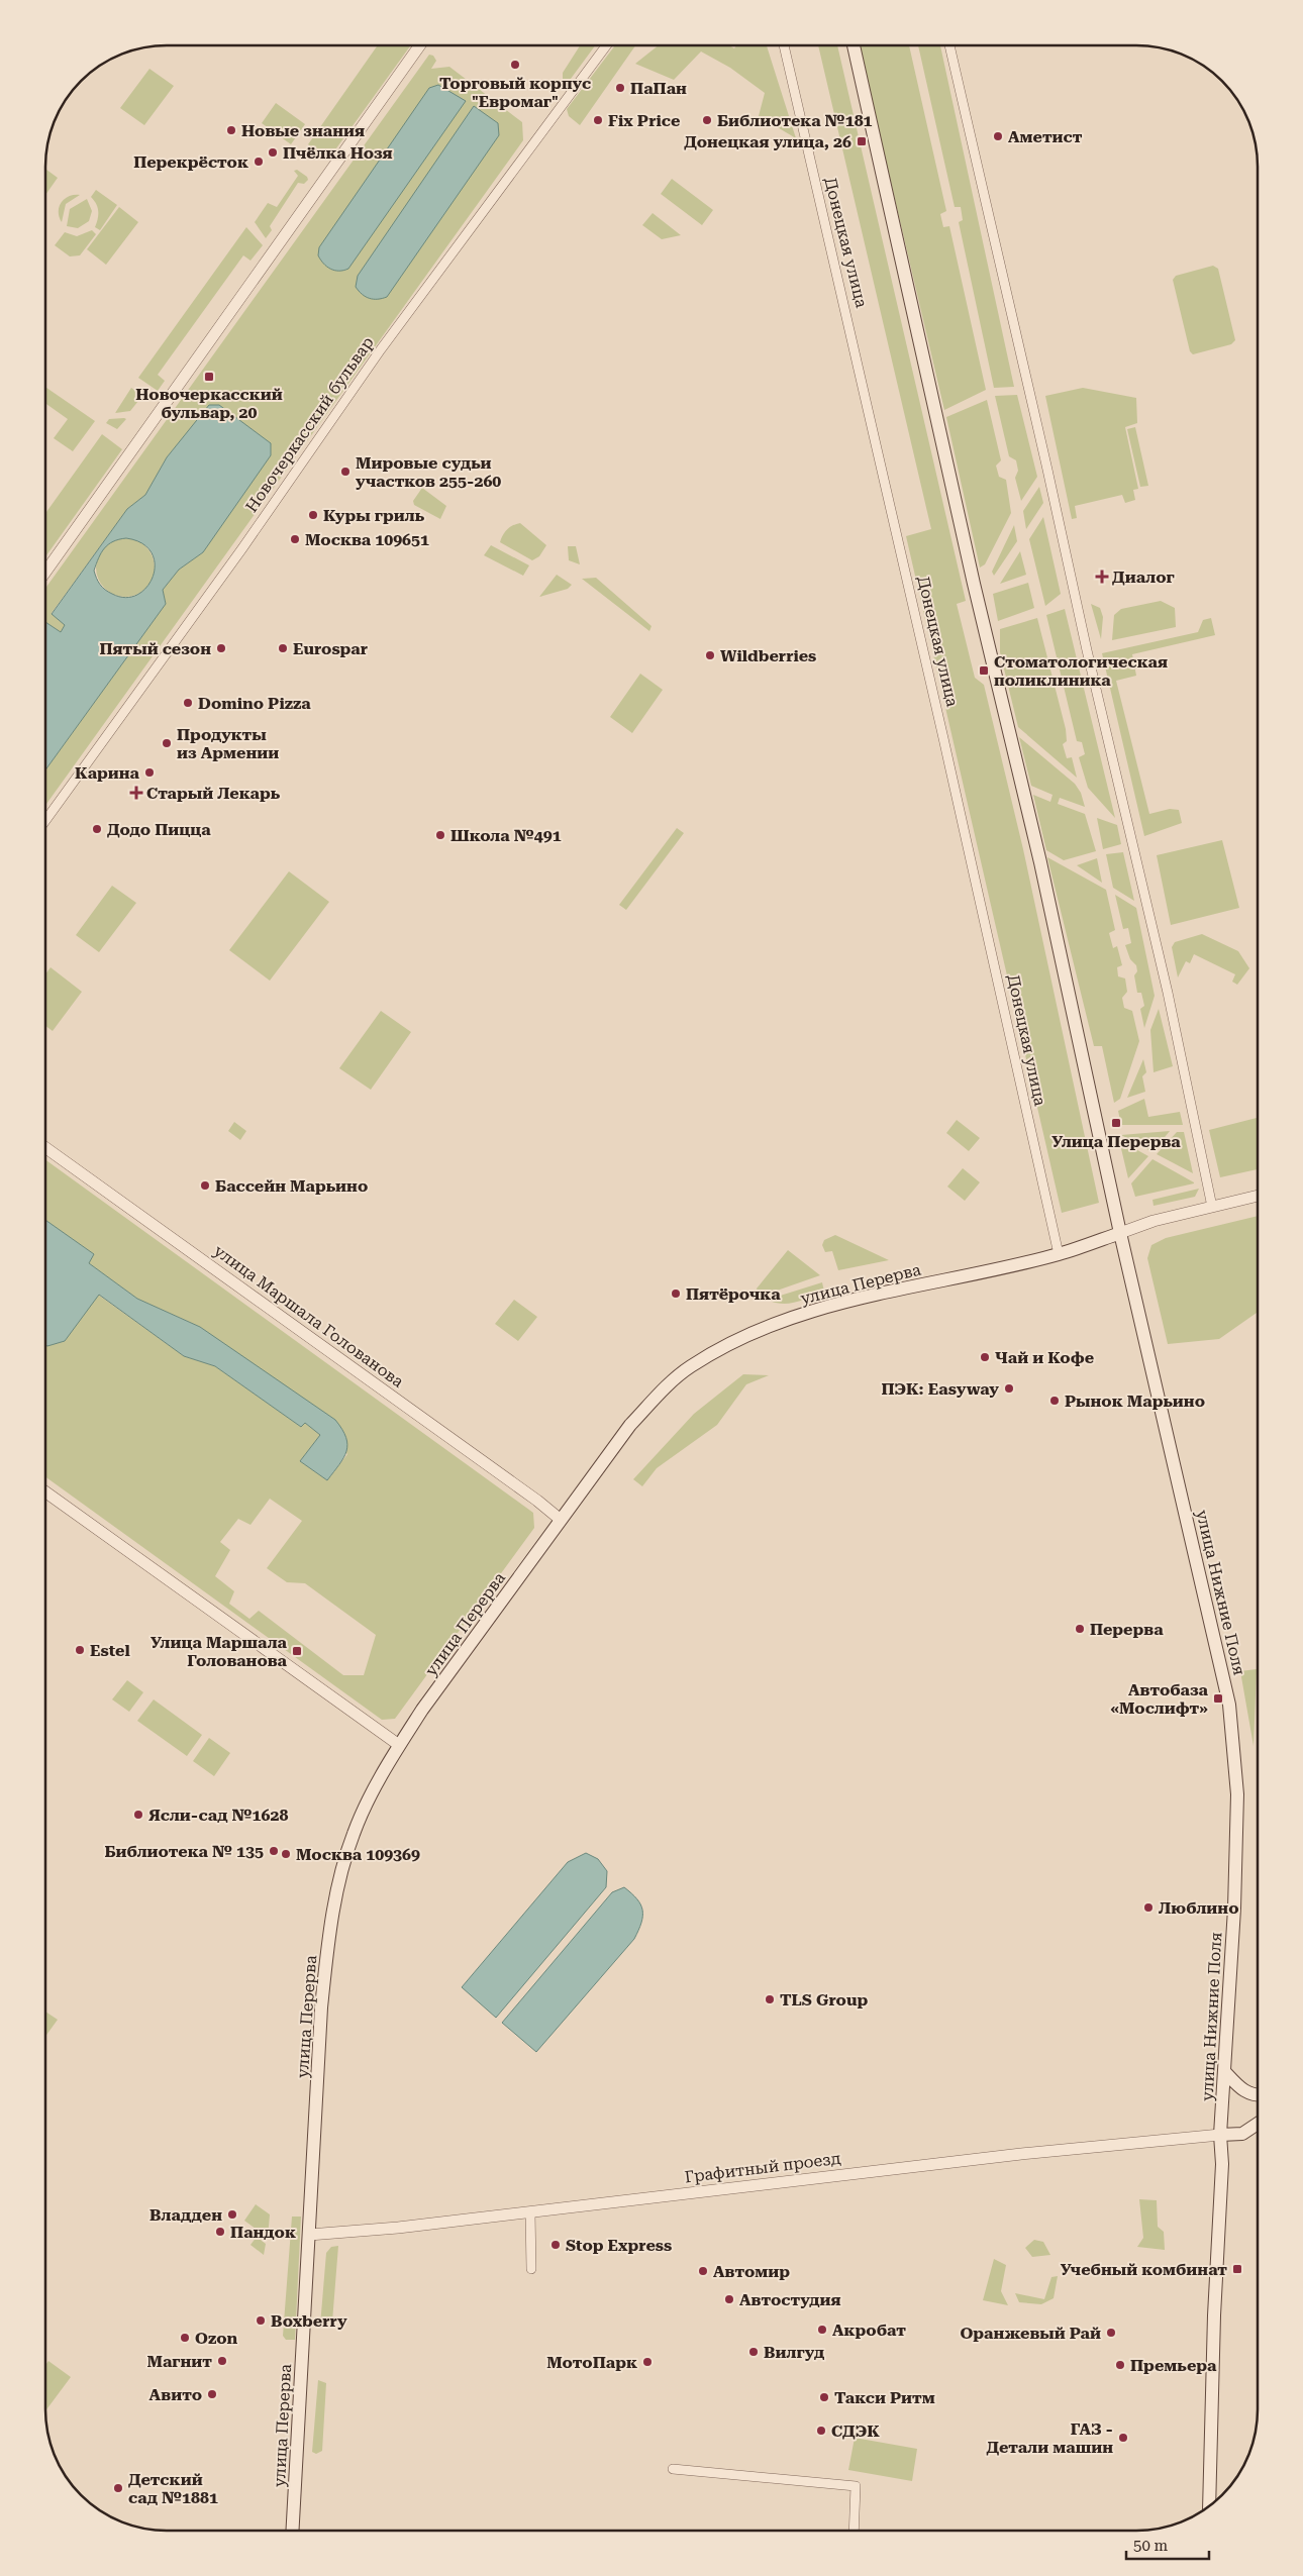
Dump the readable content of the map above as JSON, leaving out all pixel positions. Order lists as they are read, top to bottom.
{
  "streets": {
    "main road": ["улица Перерва", "улица Нижние Поля"],
    "street": [
      "Донецкая улица",
      "Новочеркасский бульвар",
      "улица Маршала Голованова",
      "Графитный проезд"
    ]
  },
  "crossings": [
    ["Донецкая улица", "улица Перерва"],
    ["улица Перерва", "улица Маршала Голованова"],
    ["улица Перерва", "улица Нижние Поля"],
    ["улица Перерва", "Графитный проезд"],
    ["улица Нижние Поля", "Графитный проезд"]
  ],
  "places": {
    "other": [
      "Торговый корпус \"Евромаг\"",
      "ПаПан",
      "Fix Price",
      "Библиотека №181",
      "Новые знания",
      "Аметист",
      "Пчёлка Нозя",
      "Перекрёсток",
      "Мировые судьи участков 255-260",
      "Куры гриль",
      "Москва 109651",
      "Пятый сезон",
      "Eurospar",
      "Wildberries",
      "Domino Pizza",
      "Продукты из Армении",
      "Карина",
      "Додо Пицца",
      "Школа №491",
      "Бассейн Марьино",
      "Пятёрочка",
      "Чай и Кофе",
      "ПЭК: Easyway",
      "Рынок Марьино",
      "Перерва",
      "Estel",
      "Ясли-сад №1628",
      "Библиотека № 135",
      "Москва 109369",
      "Люблино",
      "TLS Group",
      "Владден",
      "Пандок",
      "Stop Express",
      "Автомир",
      "Автостудия",
      "Boxberry",
      "Акробат",
      "Оранжевый Рай",
      "Ozon",
      "Вилгуд",
      "Магнит",
      "МотоПарк",
      "Премьера",
      "Авито",
      "Такси Ритм",
      "СДЭК",
      "ГАЗ - Детали машин",
      "Детский сад №1881"
    ],
    "transit": [
      "Донецкая улица, 26",
      "Новочеркасский бульвар, 20",
      "Стоматологическая поликлиника",
      "Улица Перерва",
      "Улица Маршала Голованова",
      "Автобаза «Мослифт»",
      "Учебный комбинат"
    ],
    "health": ["Диалог", "Старый Лекарь"]
  },
  "scale_bar": "50 m"
}
